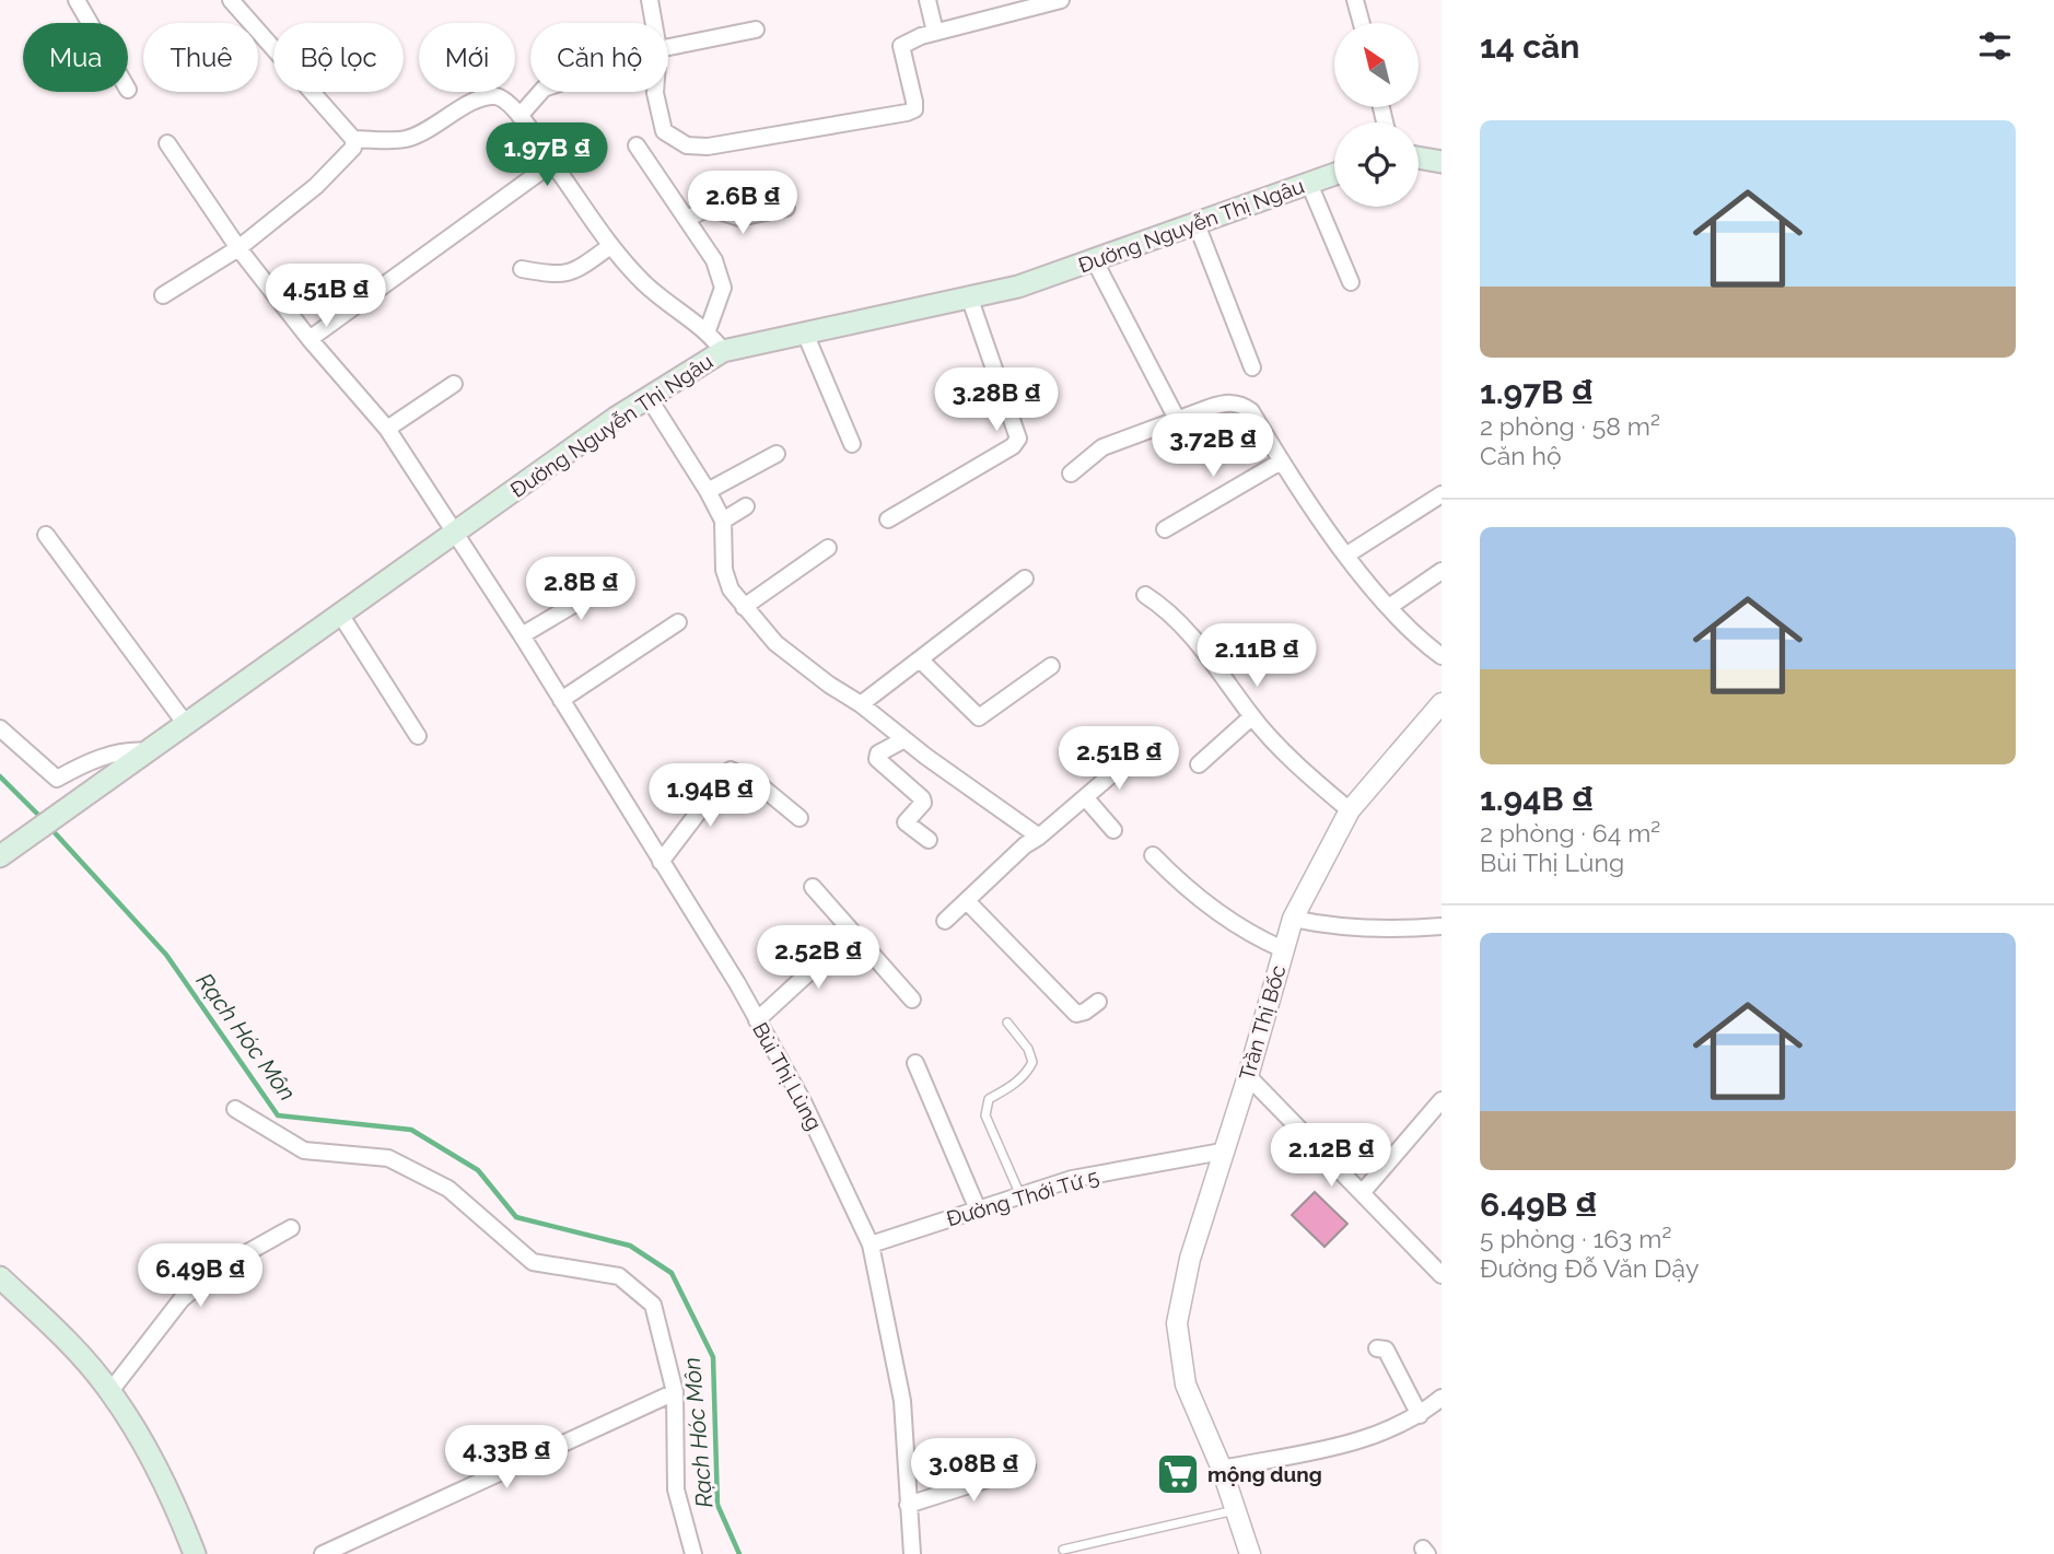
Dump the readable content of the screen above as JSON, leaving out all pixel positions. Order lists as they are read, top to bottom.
{
  "streets": {
    "main road": ["Đường Nguyễn Thị Ngâu"],
    "street": ["Trần Thị Bốc", "Bùi Thị Lùng", "Đường Thới Tứ 5"]
  },
  "crossings": [
    ["Đường Nguyễn Thị Ngâu", "Bùi Thị Lùng"],
    ["Trần Thị Bốc", "Đường Thới Tứ 5"],
    ["Bùi Thị Lùng", "Đường Thới Tứ 5"]
  ],
  "water": ["Rạch Hóc Môn"],
  "places": {
    "supermarket": ["mộng dung"]
  },
  "north": "top left",
  "page": {
    "heading": "14 căn",
    "chip": [
      "Mua",
      "Thuê",
      "Bộ lọc",
      "Mới",
      "Căn hộ"
    ],
    "list": [
      {
        "name": "1.97B ₫",
        "note": "2 phòng · 58 m² · Căn hộ"
      },
      {
        "name": "1.94B ₫",
        "note": "2 phòng · 64 m² · Bùi Thị Lùng"
      },
      {
        "name": "6.49B ₫",
        "note": "5 phòng · 163 m² · Đường Đỗ Văn Dậy"
      }
    ],
    "price": [
      "1.97B ₫",
      "2.6B ₫",
      "4.51B ₫",
      "3.28B ₫",
      "3.72B ₫",
      "2.8B ₫",
      "2.11B ₫",
      "2.51B ₫",
      "1.94B ₫",
      "2.52B ₫",
      "2.12B ₫",
      "6.49B ₫",
      "4.33B ₫",
      "3.08B ₫"
    ]
  }
}
